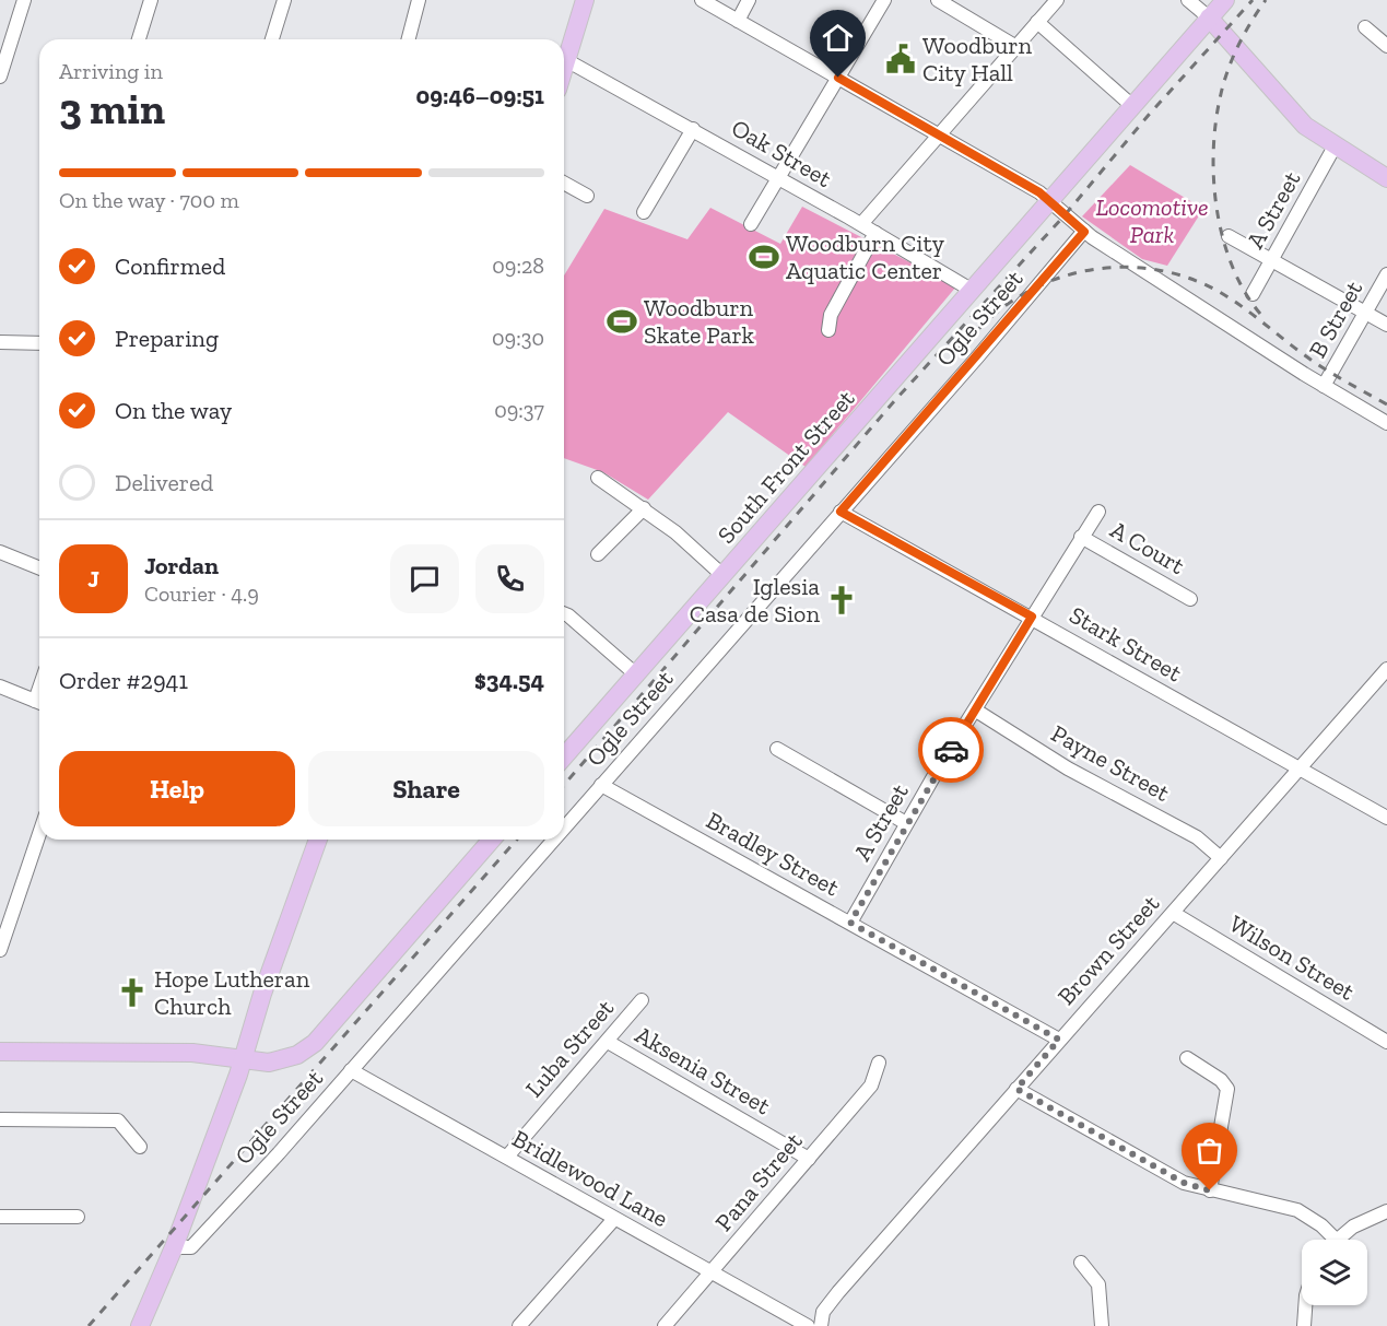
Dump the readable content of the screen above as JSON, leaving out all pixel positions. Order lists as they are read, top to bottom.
{
  "streets": {
    "main road": ["South Front Street"],
    "street": [
      "Oak Street",
      "A Street",
      "Ogle Street",
      "B Street",
      "A Court",
      "Stark Street",
      "Payne Street",
      "Bradley Street",
      "Brown Street",
      "Wilson Street",
      "Luba Street",
      "Aksenia Street",
      "Bridlewood Lane",
      "Pana Street"
    ]
  },
  "crossings": [
    ["Oak Street", "South Front Street"],
    ["A Street", "A Court"],
    ["A Street", "Stark Street"],
    ["A Street", "Payne Street"],
    ["A Street", "Bradley Street"],
    ["Ogle Street", "Stark Street"],
    ["Ogle Street", "Bradley Street"],
    ["Ogle Street", "Bridlewood Lane"],
    ["Stark Street", "Brown Street"],
    ["Payne Street", "Brown Street"],
    ["Bradley Street", "Brown Street"],
    ["Brown Street", "Wilson Street"],
    ["Luba Street", "Aksenia Street"],
    ["Luba Street", "Bridlewood Lane"],
    ["Aksenia Street", "Pana Street"],
    ["Bridlewood Lane", "Pana Street"]
  ],
  "parks": ["Locomotive Park"],
  "places": {
    "public building": ["Woodburn City Hall"],
    "sports": ["Woodburn City Aquatic Center", "Woodburn Skate Park"],
    "church": ["Iglesia Casa de Sion", "Hope Lutheran Church"]
  },
  "page": {
    "heading": ["3 min", "Arriving in", "09:46–09:51"],
    "panel": [
      "Jordan",
      "Courier · 4.9",
      "Order #2941",
      "$34.54"
    ],
    "bar": "On the way · 700 m",
    "list": [
      ["Confirmed", "09:28"],
      ["Preparing", "09:30"],
      ["On the way", "09:37"],
      "Delivered"
    ],
    "round": "J",
    "buttons": ["Help", "Share"]
  }
}
